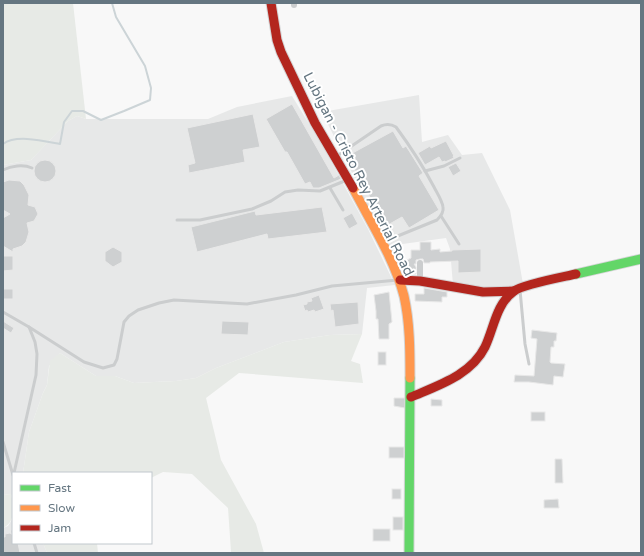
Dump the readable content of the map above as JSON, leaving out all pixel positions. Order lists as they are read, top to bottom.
{
  "streets": {
    "main road": ["Lubigan - Cristo Rey Arterial Road"]
  },
  "legend": ["Fast", "Slow", "Jam"]
}
